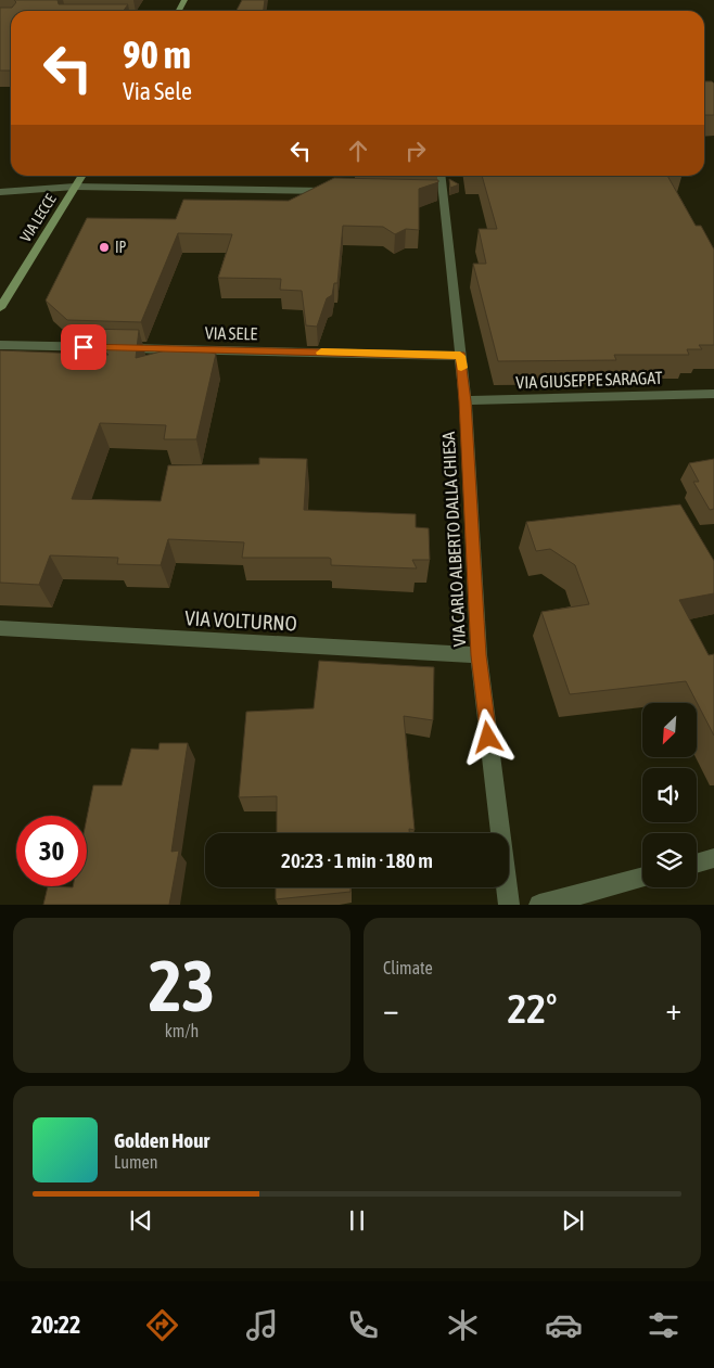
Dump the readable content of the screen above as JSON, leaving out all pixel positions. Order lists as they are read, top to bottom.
{
  "streets": {
    "street": [
      "VIA LECCE",
      "VIA SELE",
      "VIA GIUSEPPE SARAGAT",
      "VIA CARLO ALBERTO DALLA CHIESA",
      "VIA VOLTURNO"
    ]
  },
  "crossings": [
    ["VIA SELE", "VIA CARLO ALBERTO DALLA CHIESA"],
    ["VIA GIUSEPPE SARAGAT", "VIA CARLO ALBERTO DALLA CHIESA"],
    ["VIA CARLO ALBERTO DALLA CHIESA", "VIA VOLTURNO"]
  ],
  "places": ["IP"],
  "north": "bottom left",
  "page": {
    "turn": ["90 m", "Via Sele"],
    "limit": "30",
    "trip": "20:23 · 1 min · 180 m",
    "tile": [
      ["23", "km/h"],
      "Climate"
    ],
    "heat": ["−", "22°", "+"],
    "song": ["Golden Hour", "Lumen"],
    "tabs": "20:22"
  }
}
